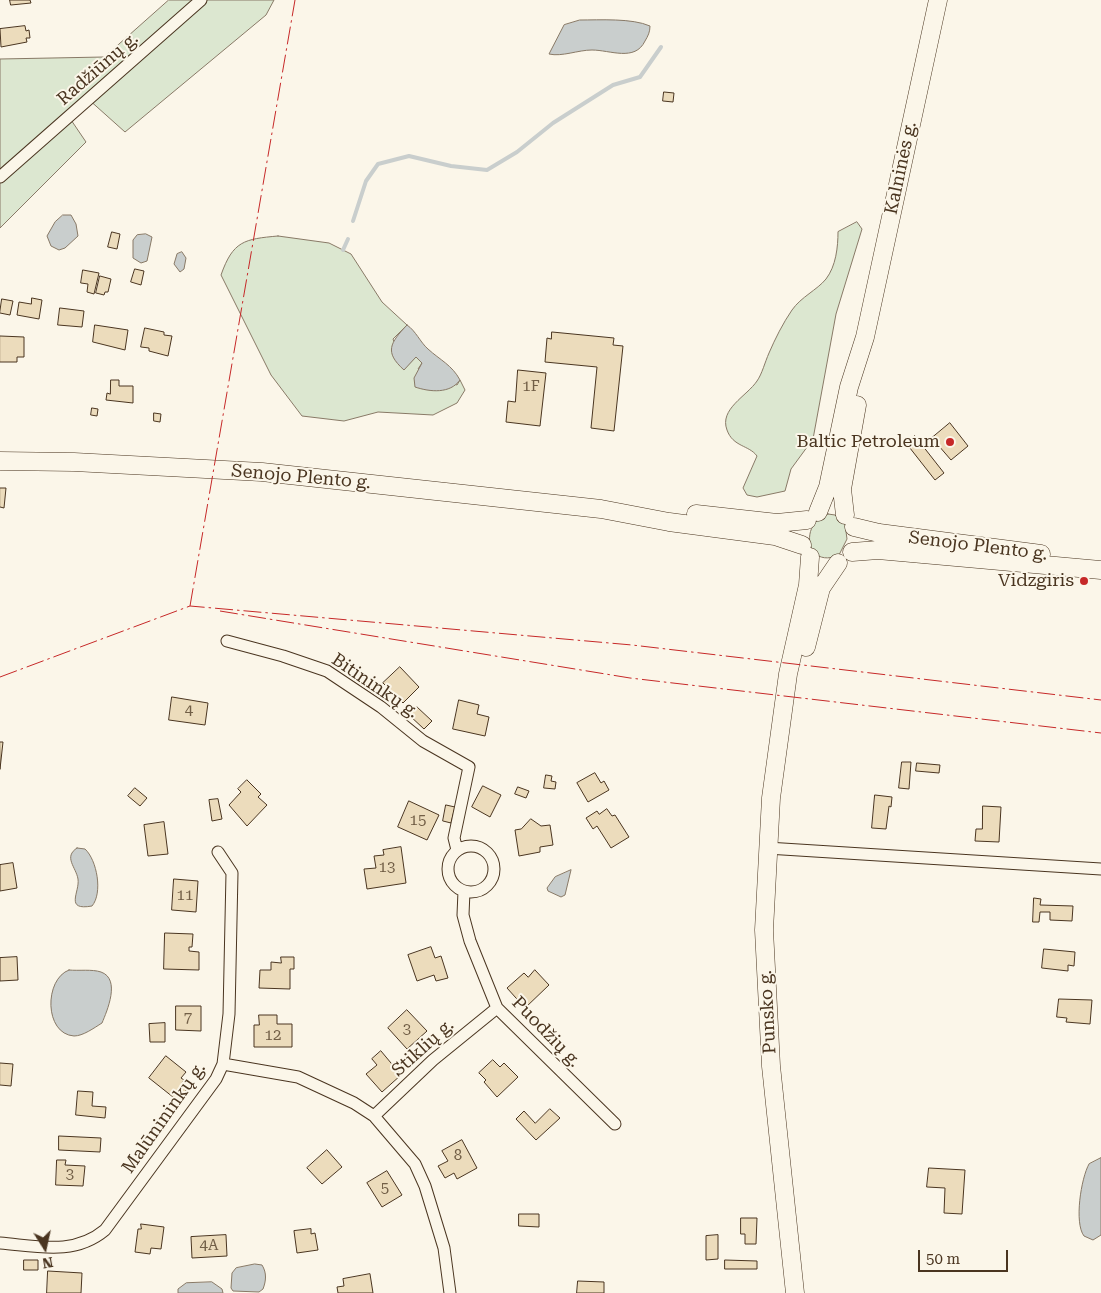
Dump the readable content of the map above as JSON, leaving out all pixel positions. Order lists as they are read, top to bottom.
{
  "streets": {
    "main road": ["Kalninės g.", "Senojo Plento g.", "Punsko g."],
    "street": [
      "Radžiūnų g.",
      "Bitininkų g.",
      "Puodžių g.",
      "Stiklių g.",
      "Malūnininkų g."
    ]
  },
  "crossings": [
    ["Kalninės g.", "Senojo Plento g."],
    ["Kalninės g.", "Punsko g."],
    ["Senojo Plento g.", "Punsko g."],
    ["Bitininkų g.", "Puodžių g."],
    ["Puodžių g.", "Stiklių g."]
  ],
  "places": ["Baltic Petroleum", "Vidzgiris"],
  "house_numbers": [
    "1F",
    "4",
    "15",
    "13",
    "11",
    "7",
    "3",
    "12",
    "8",
    "3",
    "5",
    "4A"
  ],
  "scale_bar": "50 m",
  "north": "bottom"
}
